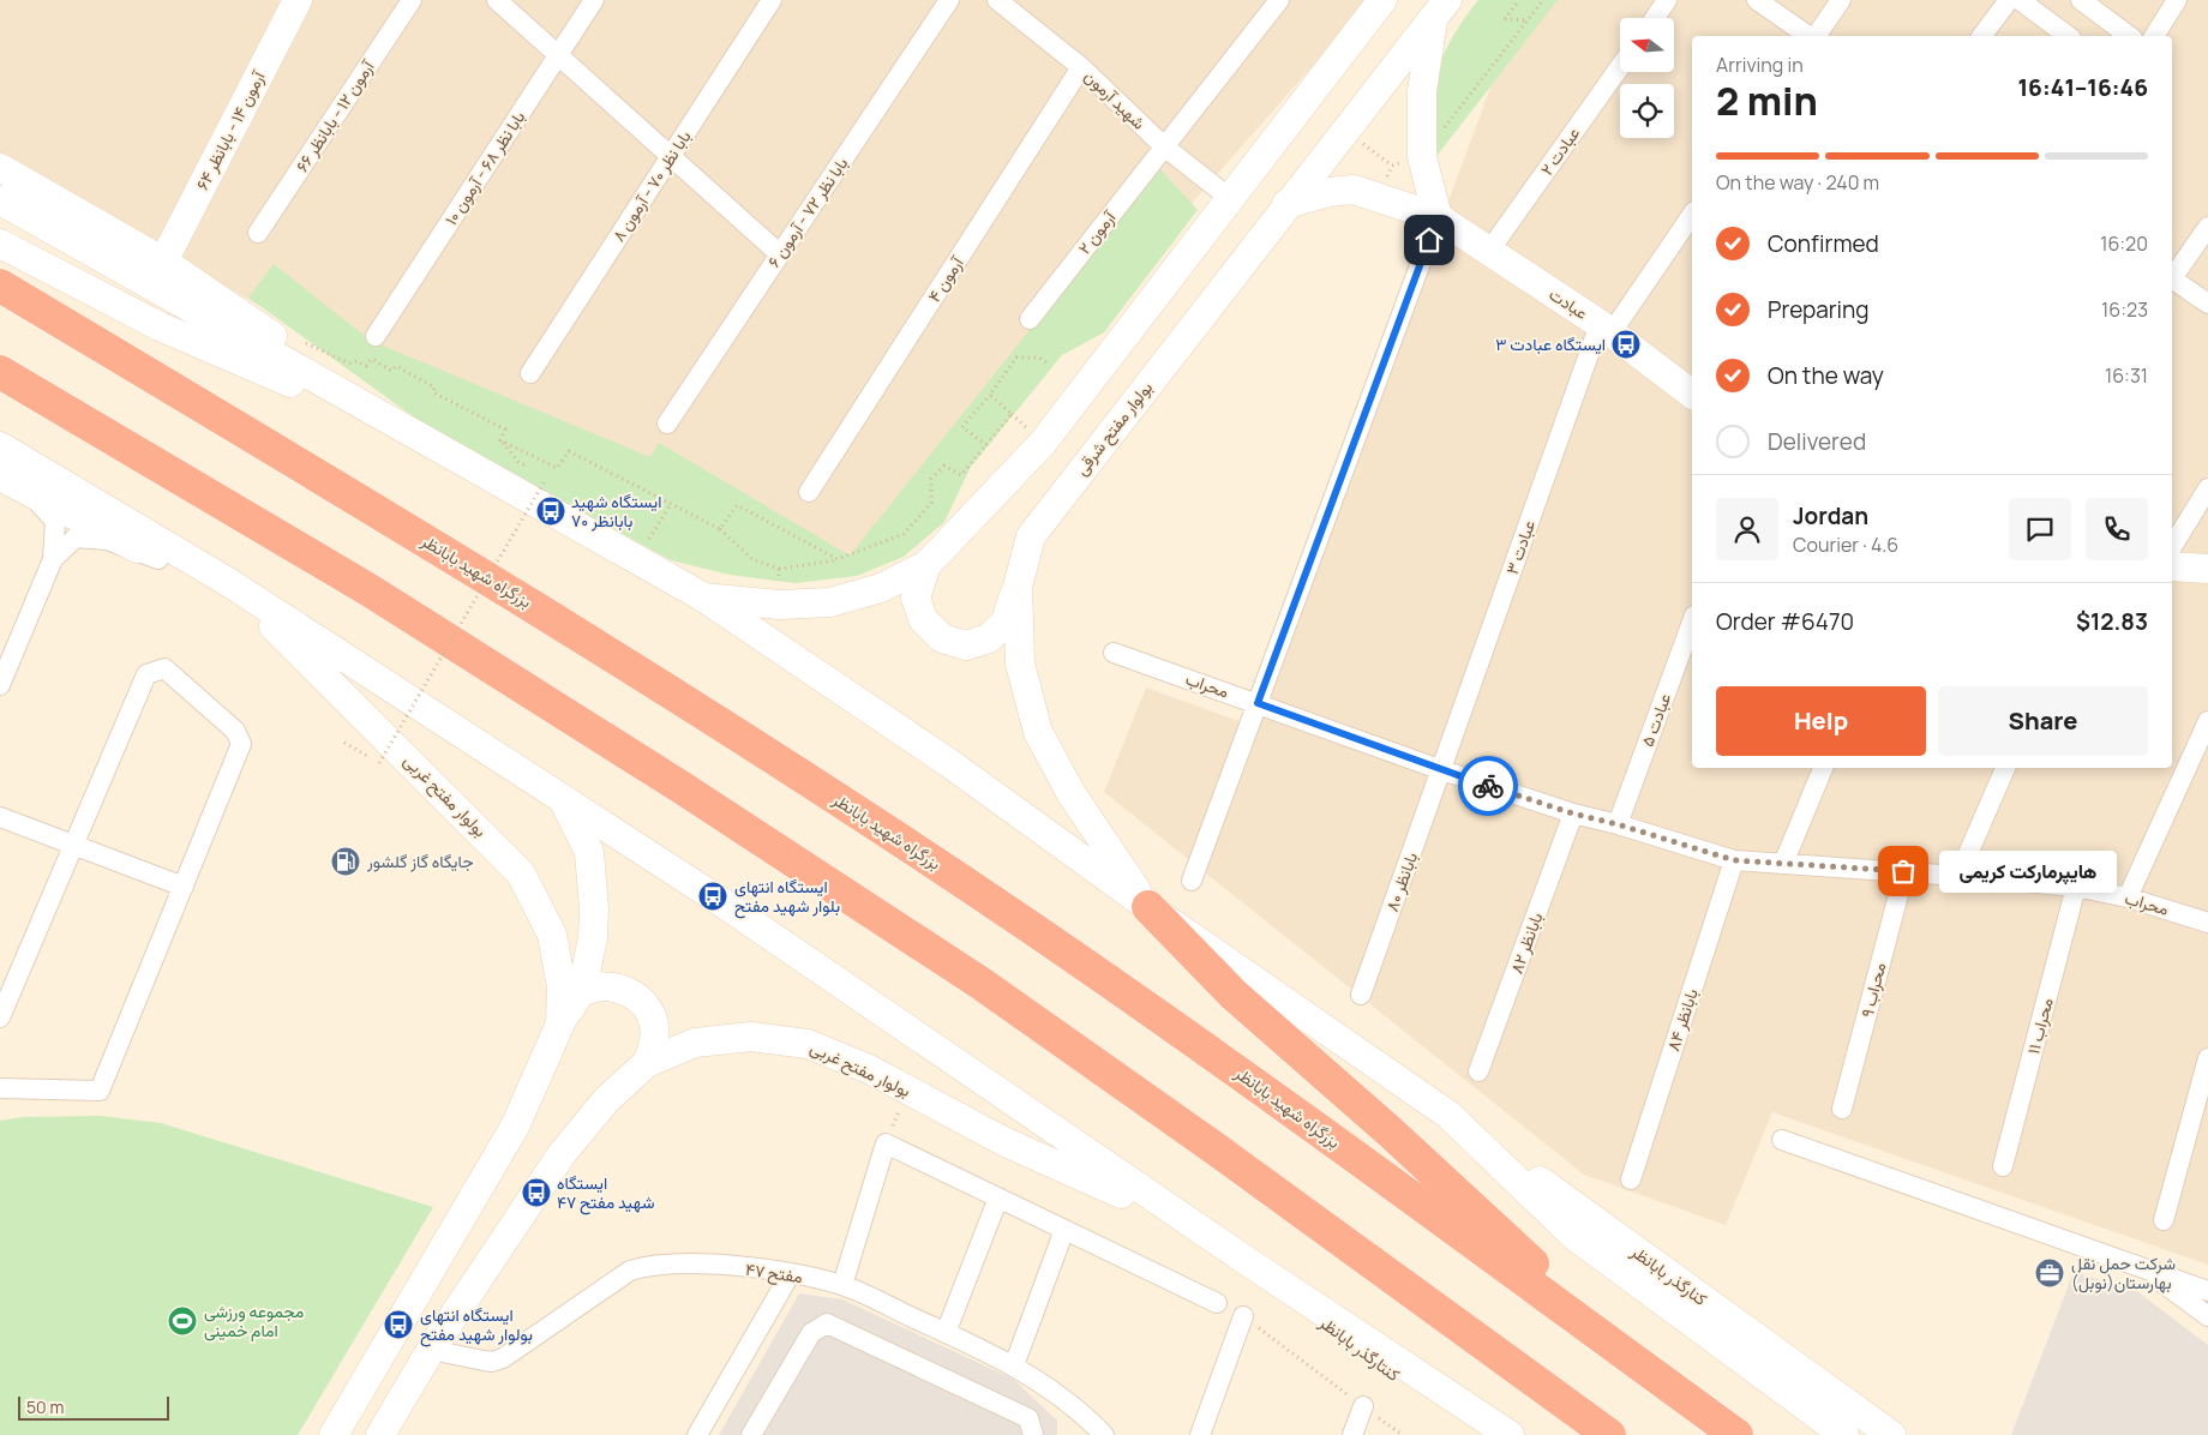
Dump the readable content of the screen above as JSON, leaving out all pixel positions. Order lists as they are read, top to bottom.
{
  "streets": {
    "highway": ["بزرگراه شهید بابانظر"],
    "main road": [
      "آرمون ۱۴ - بابانظر ۶۴",
      "عبادت",
      "بولوار مفتح شرقی",
      "بولوار مفتح غربی",
      "کنارگذر بابانظر",
      "کنتارگذر بابانظر"
    ],
    "street": [
      "شهید آرمون",
      "آرمون ۱۲ - بابانظر ۶۶",
      "عبادت ۲",
      "بابا نظر ۶۸ - آرمون ۱۰",
      "بابا نظر ۷۰ - آرمون ۸",
      "بابا نظر ۷۲ - آرمون ۶",
      "آرمون ۲",
      "آرمون ۴",
      "عبادت ۳",
      "محراب",
      "عبادت ۵",
      "بابانظر ۸۰",
      "بابانظر ۸۲",
      "محراب ۹",
      "بابانظر ۸۴",
      "محراب ۱۱",
      "مفتح ۴۷"
    ]
  },
  "crossings": [
    ["شهید آرمون", "آرمون ۲"],
    ["شهید آرمون", "آرمون ۴"],
    ["عبادت ۲", "عبادت"],
    ["عبادت", "بولوار مفتح شرقی"],
    ["عبادت", "عبادت ۳"],
    ["عبادت ۳", "محراب"],
    ["عبادت ۳", "بابانظر ۸۰"],
    ["محراب", "عبادت ۵"],
    ["محراب", "بابانظر ۸۰"],
    ["محراب", "بابانظر ۸۲"],
    ["محراب", "محراب ۹"],
    ["محراب", "بابانظر ۸۴"],
    ["محراب", "محراب ۱۱"],
    ["بولوار مفتح غربی", "مفتح ۴۷"],
    ["بولوار مفتح غربی", "کنتارگذر بابانظر"]
  ],
  "places": {
    "bus stop": [
      "ایستگاه عبادت ۳",
      "ایستگاه شهید بابانظر ۷۰",
      "ایستگاه انتهای بلوار شهید مفتح",
      "ایستگاه شهید مفتح ۴۷",
      "ایستگاه انتهای بولوار شهید مفتح"
    ],
    "fuel station": ["جایگاه گاز گلشور"],
    "other": ["هایپرمارکت کریمی"],
    "office": ["شرکت حمل نقل بهارستان(نوبل)"],
    "sports": ["مجموعه ورزشی امام خمینی"]
  },
  "scale_bar": "50 m",
  "north": "left",
  "page": {
    "heading": ["2 min", "Arriving in", "16:41–16:46"],
    "panel": [
      "Jordan",
      "Courier · 4.6",
      "Order #6470",
      "$12.83"
    ],
    "bar": "On the way · 240 m",
    "list": [
      ["Confirmed", "16:20"],
      ["Preparing", "16:23"],
      ["On the way", "16:31"],
      "Delivered"
    ],
    "buttons": ["Help", "Share"],
    "bubble": "هایپرمارکت کریمی",
    "scale": "50 m"
  }
}
